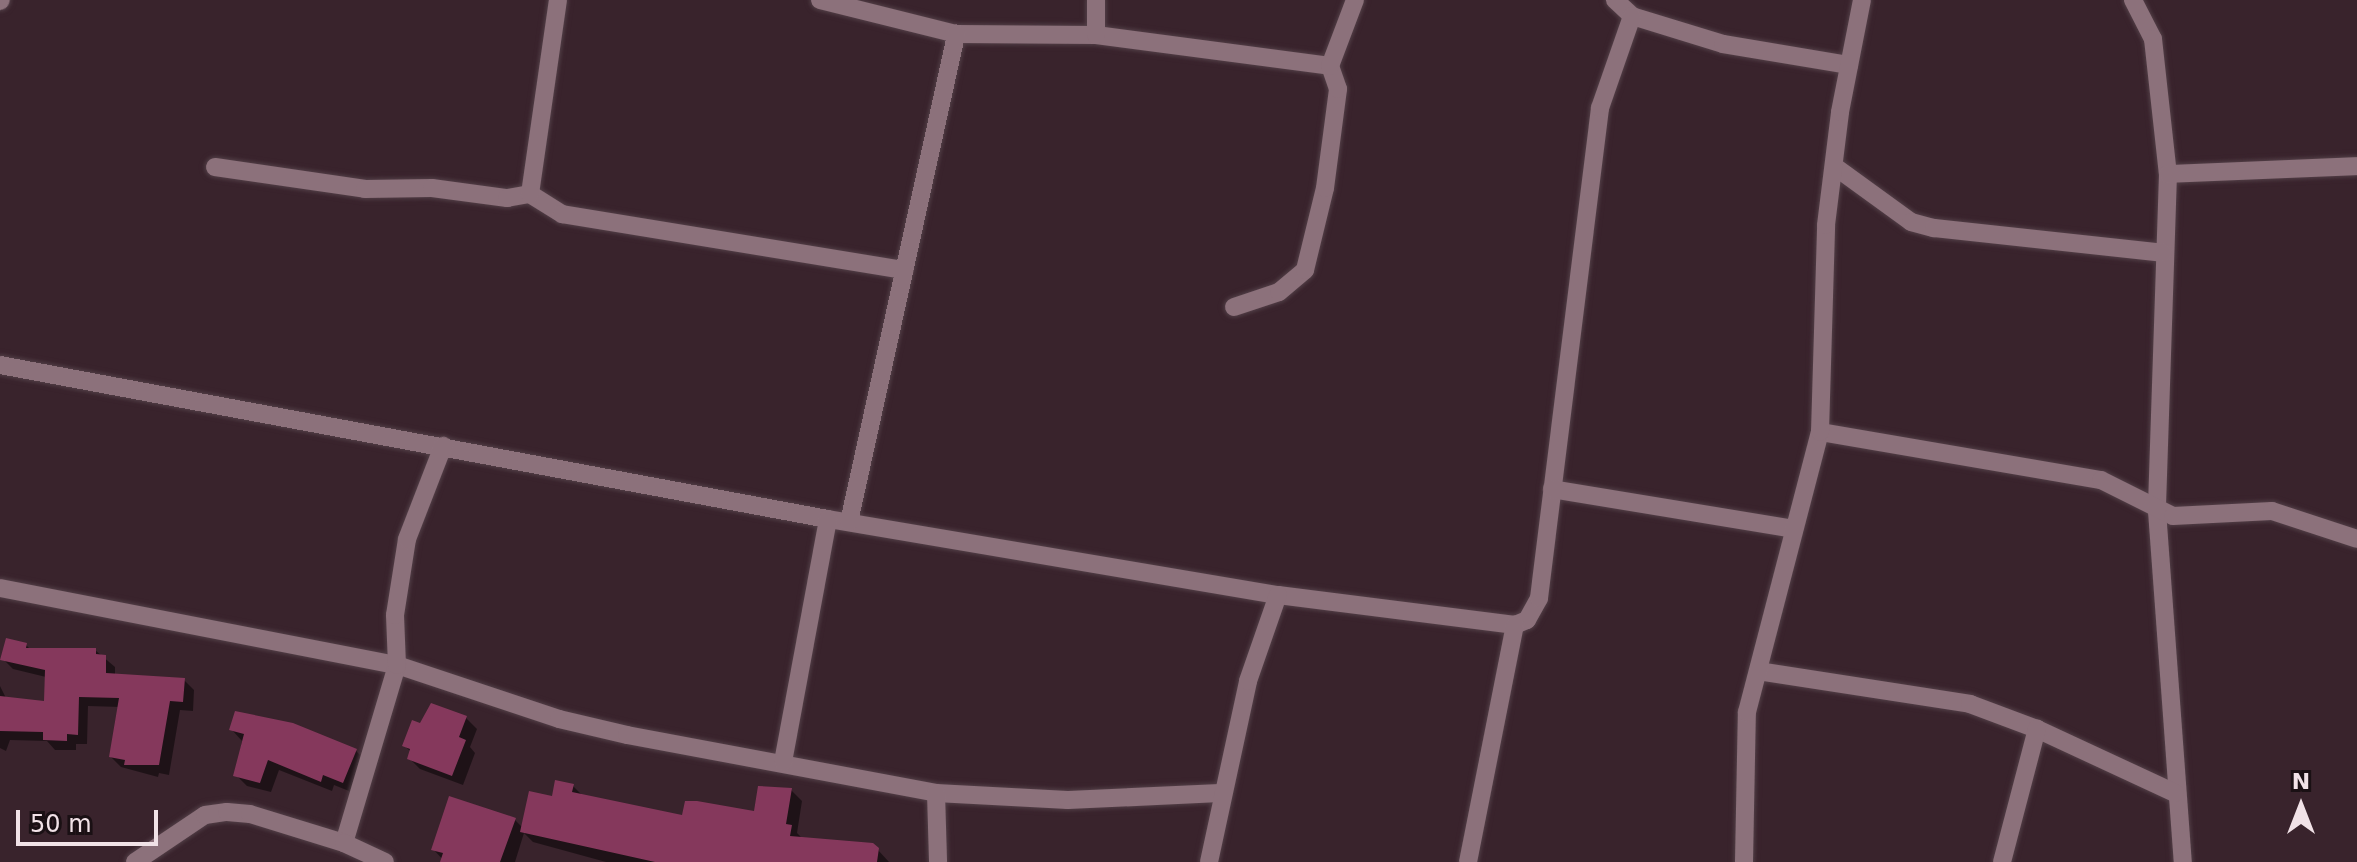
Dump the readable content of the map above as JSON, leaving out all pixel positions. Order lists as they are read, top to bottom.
{
  "scale_bar": "50 m",
  "north": "top"
}
